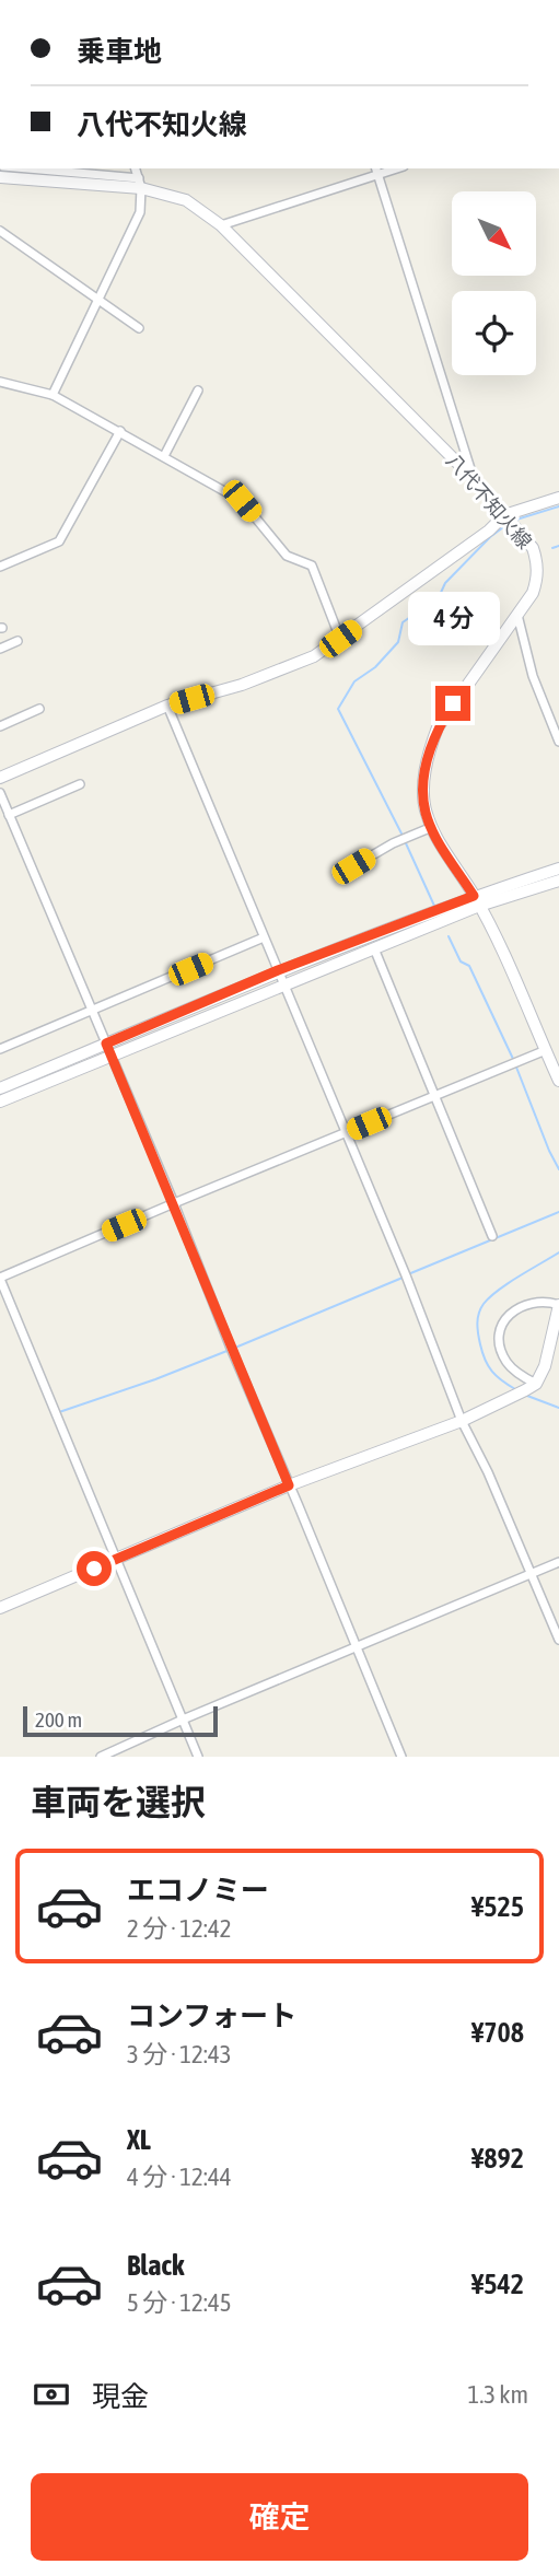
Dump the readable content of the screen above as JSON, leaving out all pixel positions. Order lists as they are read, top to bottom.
{
  "streets": {
    "main road": ["八代不知火線"]
  },
  "scale_bar": "200 m",
  "north": "bottom right",
  "page": {
    "banner": ["乗車地", "八代不知火線"],
    "bubble": "4 分",
    "scale": "200 m",
    "heading": "車両を選択",
    "list": [
      {
        "name": "エコノミー",
        "note": "2 分 · 12:42",
        "value": "¥525"
      },
      {
        "name": "コンフォート",
        "note": "3 分 · 12:43",
        "value": "¥708"
      },
      {
        "name": "XL",
        "note": "4 分 · 12:44",
        "value": "¥892"
      },
      {
        "name": "Black",
        "note": "5 分 · 12:45",
        "value": "¥542"
      }
    ],
    "pay": ["現金", "1.3 km"],
    "buttons": "確定"
  }
}
